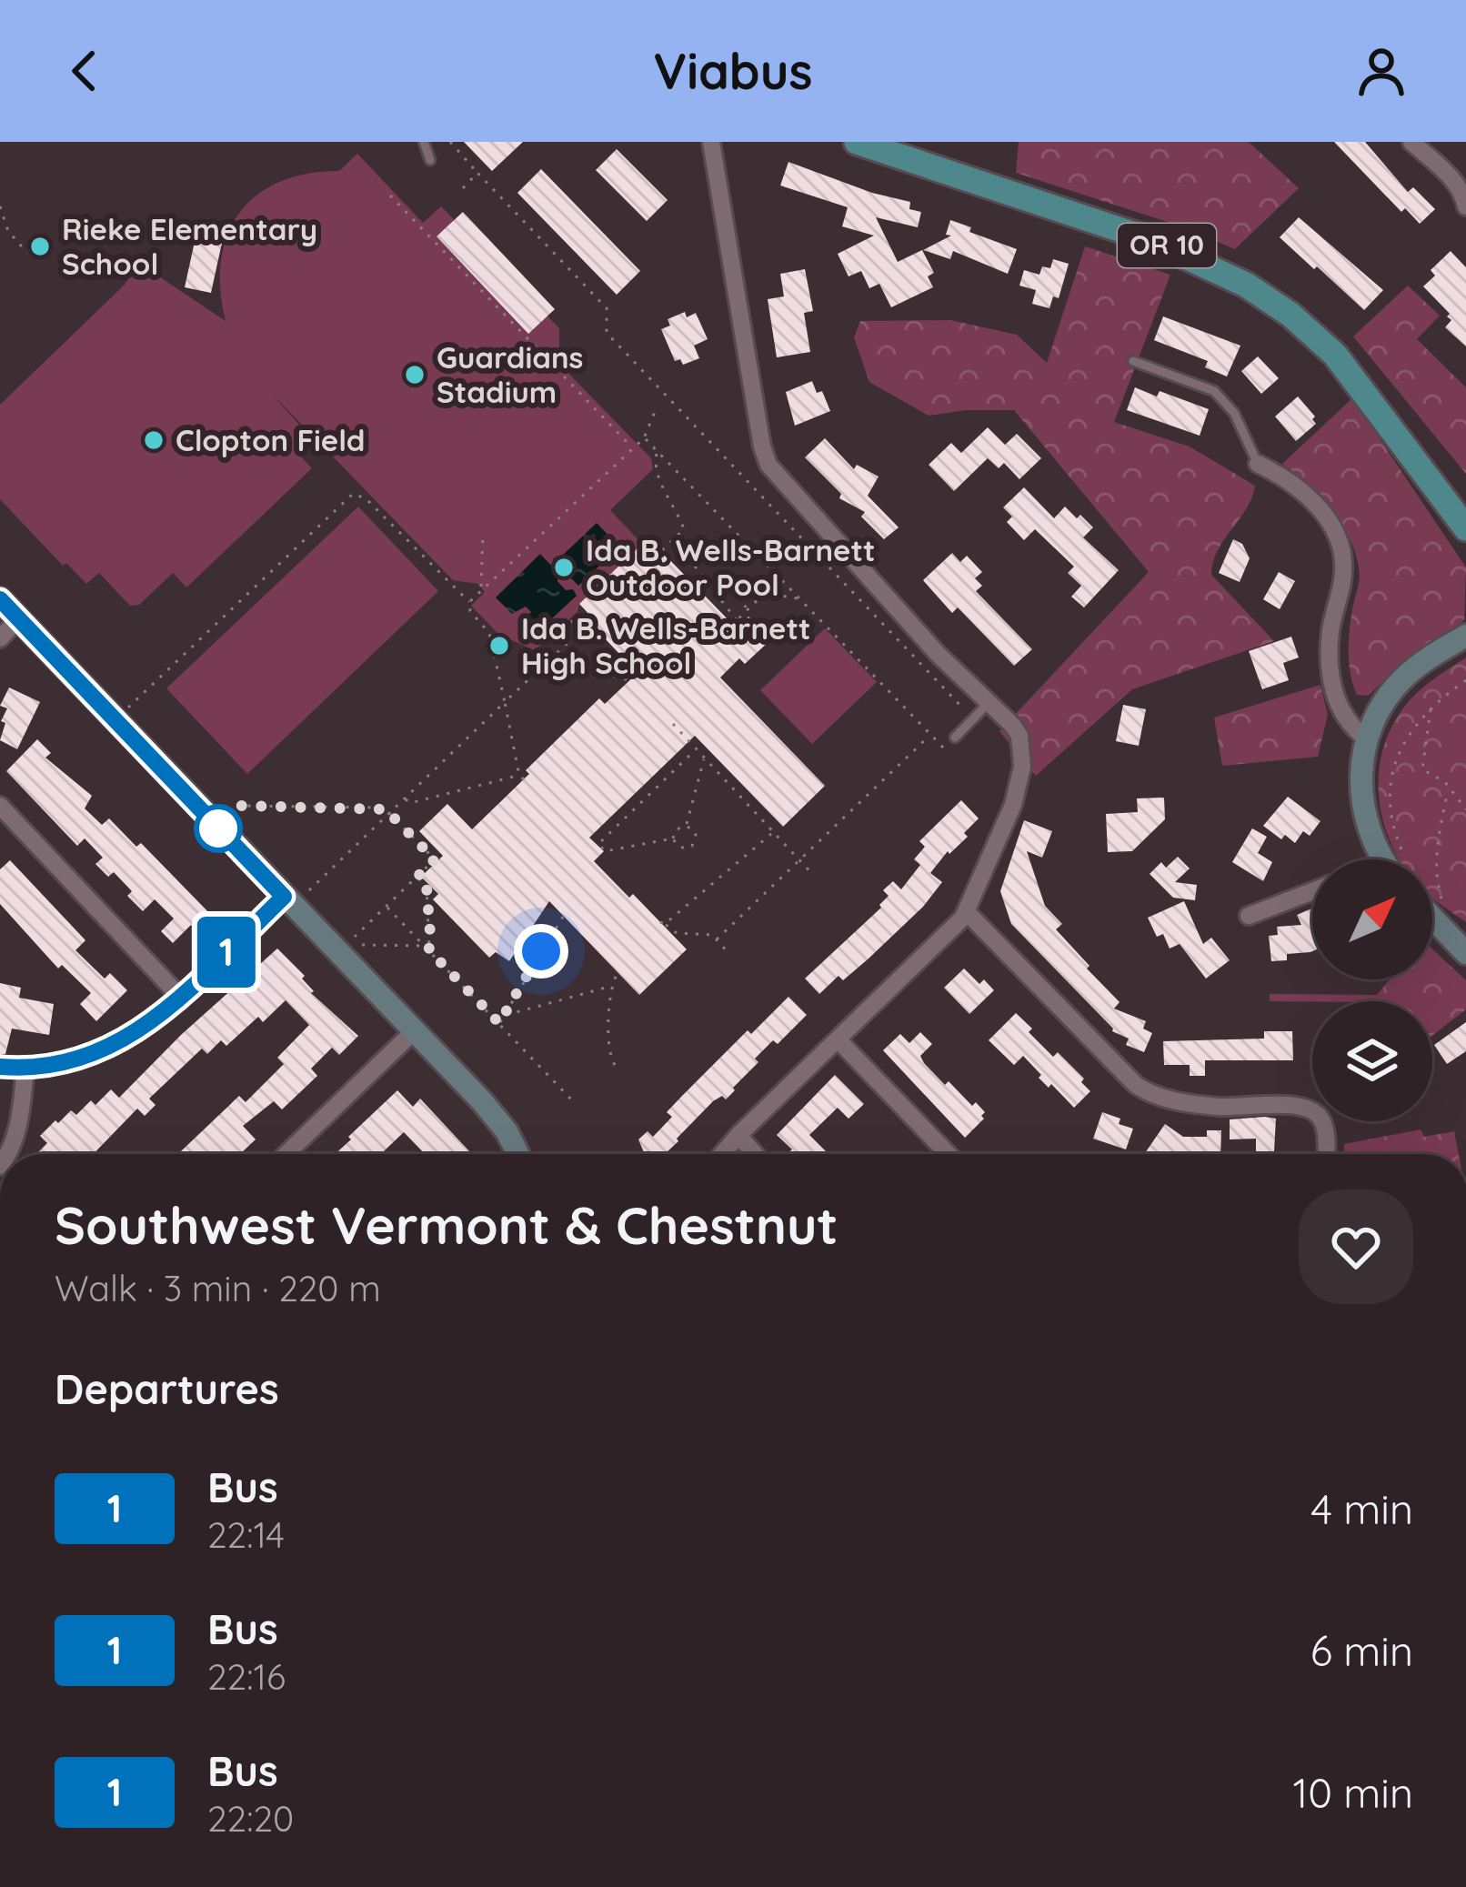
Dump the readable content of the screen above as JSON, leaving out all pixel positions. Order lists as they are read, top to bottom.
{
  "streets": {
    "main road": ["OR 10"]
  },
  "places": [
    "Rieke Elementary School",
    "Guardians Stadium",
    "Clopton Field",
    "Ida B. Wells-Barnett Outdoor Pool",
    "Ida B. Wells-Barnett High School"
  ],
  "lines": ["bus line 1"],
  "north": "top right",
  "page": {
    "header": "Viabus",
    "on_map": "1",
    "heading": [
      ["Southwest Vermont & Chestnut", "Walk · 3 min · 220 m"],
      "Departures"
    ],
    "list": [
      {
        "mark": "1",
        "name": "Bus",
        "note": "22:14",
        "value": "4 min"
      },
      {
        "mark": "1",
        "name": "Bus",
        "note": "22:16",
        "value": "6 min"
      },
      {
        "mark": "1",
        "name": "Bus",
        "note": "22:20",
        "value": "10 min"
      }
    ]
  }
}
